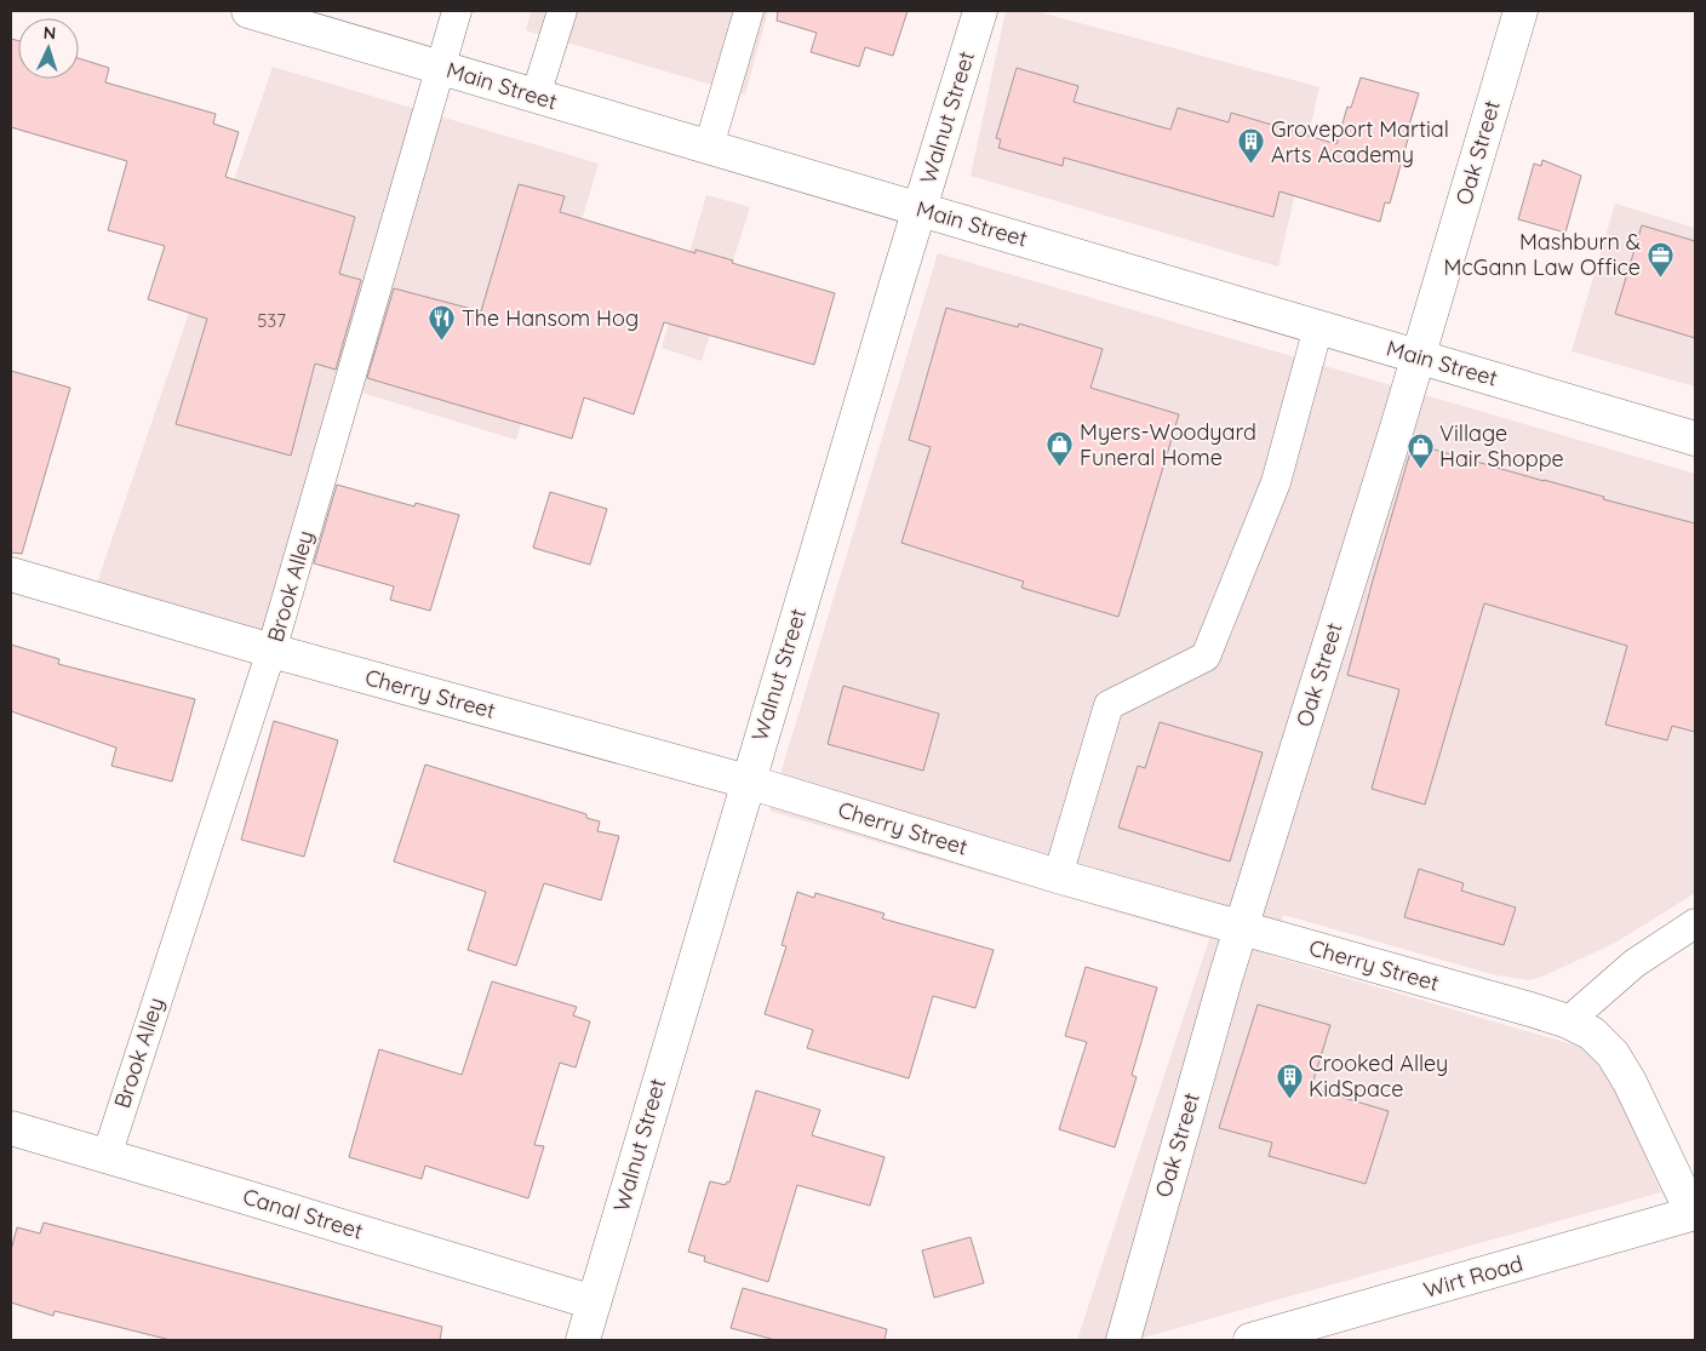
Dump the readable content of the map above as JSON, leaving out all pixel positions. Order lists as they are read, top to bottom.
{
  "streets": {
    "street": [
      "Main Street",
      "Walnut Street",
      "Oak Street",
      "Cherry Street",
      "Canal Street",
      "Wirt Road"
    ],
    "lane": ["Brook Alley"]
  },
  "crossings": [
    ["Main Street", "Walnut Street"],
    ["Main Street", "Oak Street"],
    ["Main Street", "Brook Alley"],
    ["Walnut Street", "Cherry Street"],
    ["Walnut Street", "Canal Street"],
    ["Oak Street", "Cherry Street"],
    ["Brook Alley", "Cherry Street"],
    ["Brook Alley", "Canal Street"],
    ["Cherry Street", "Wirt Road"]
  ],
  "places": {
    "building": ["Groveport Martial Arts Academy", "Crooked Alley KidSpace"],
    "office": ["Mashburn & McGann Law Office"],
    "restaurant": ["The Hansom Hog"],
    "shop": ["Myers-Woodyard Funeral Home", "Village Hair Shoppe"]
  },
  "house_numbers": ["537"],
  "north": "top"
}
